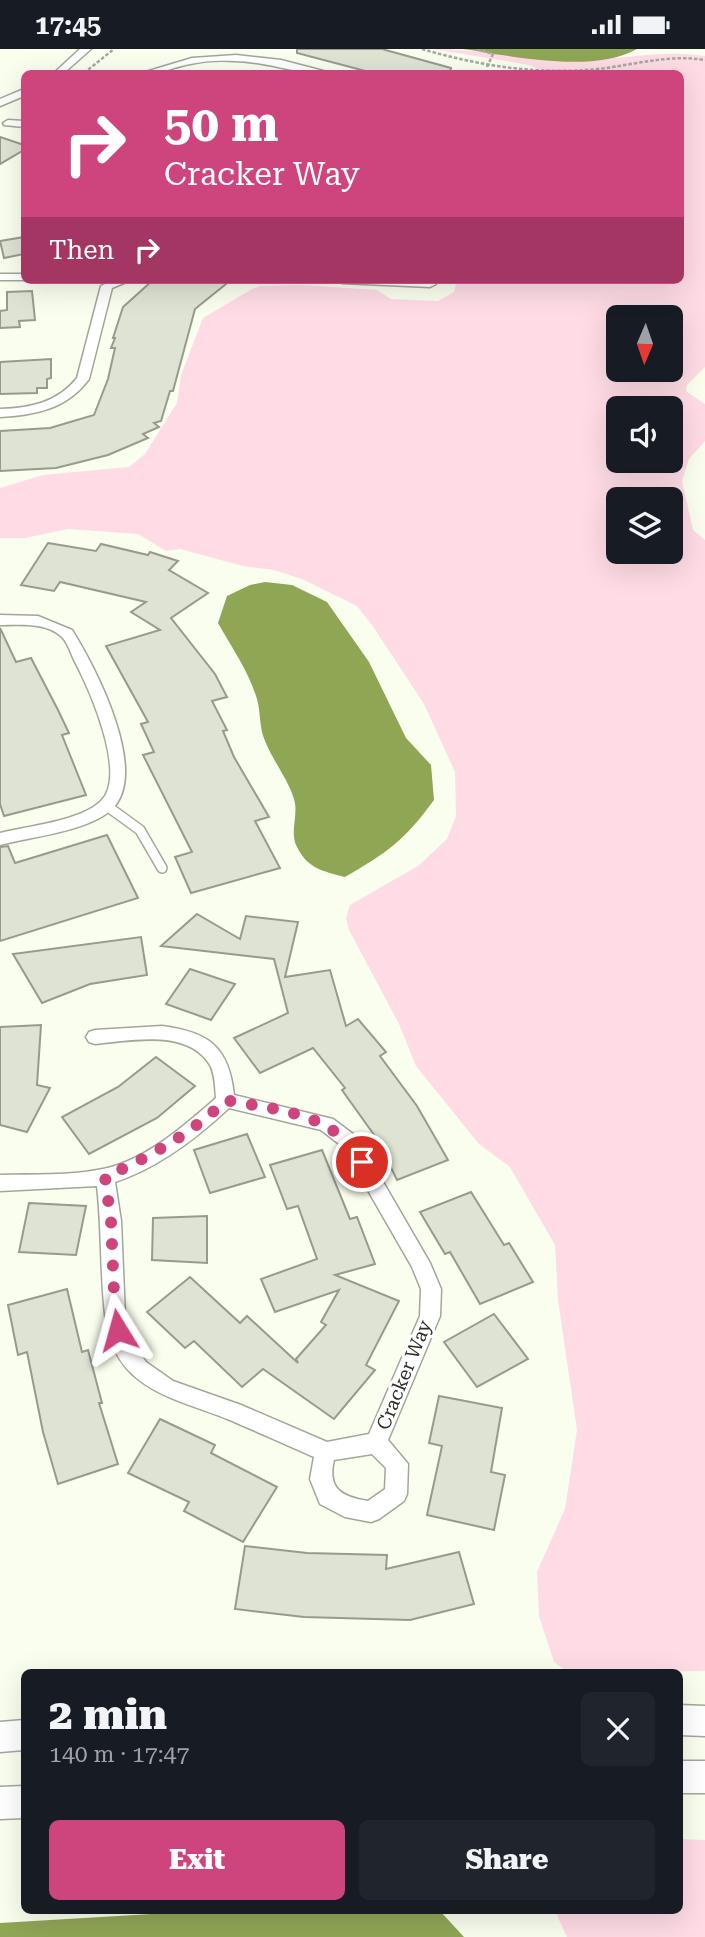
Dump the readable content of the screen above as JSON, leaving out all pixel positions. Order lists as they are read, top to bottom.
{
  "streets": {
    "street": ["Cracker Way"]
  },
  "north": "bottom",
  "page": {
    "status": "17:45",
    "turn": ["50 m", "Cracker Way"],
    "then": "Then",
    "heading": ["2 min", "140 m · 17:47"],
    "buttons": ["Exit", "Share"]
  }
}
